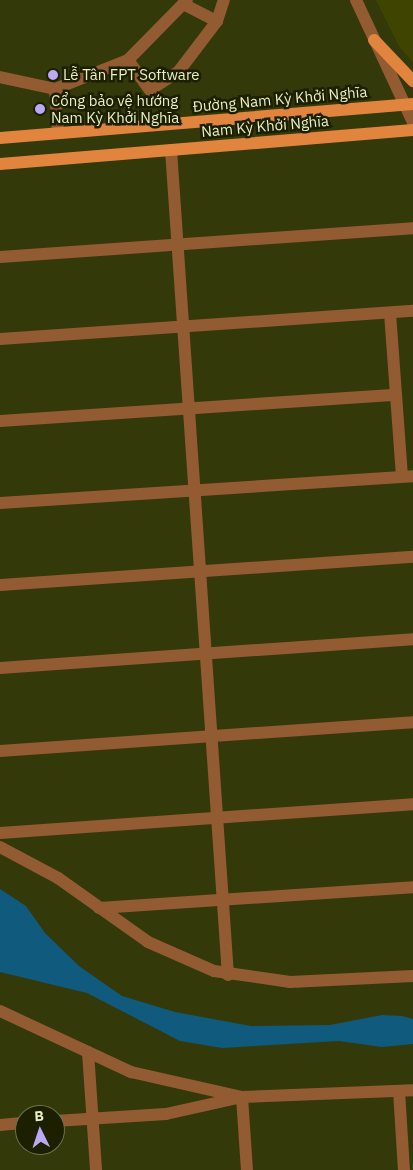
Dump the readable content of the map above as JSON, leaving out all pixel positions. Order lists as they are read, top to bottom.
{
  "streets": {
    "main road": ["Đường Nam Kỳ Khởi Nghĩa", "Nam Kỳ Khởi Nghĩa"]
  },
  "places": ["Lễ Tân FPT Software", "Cổng bảo vệ hướng Nam Kỳ Khởi Nghĩa"],
  "north": "top"
}
